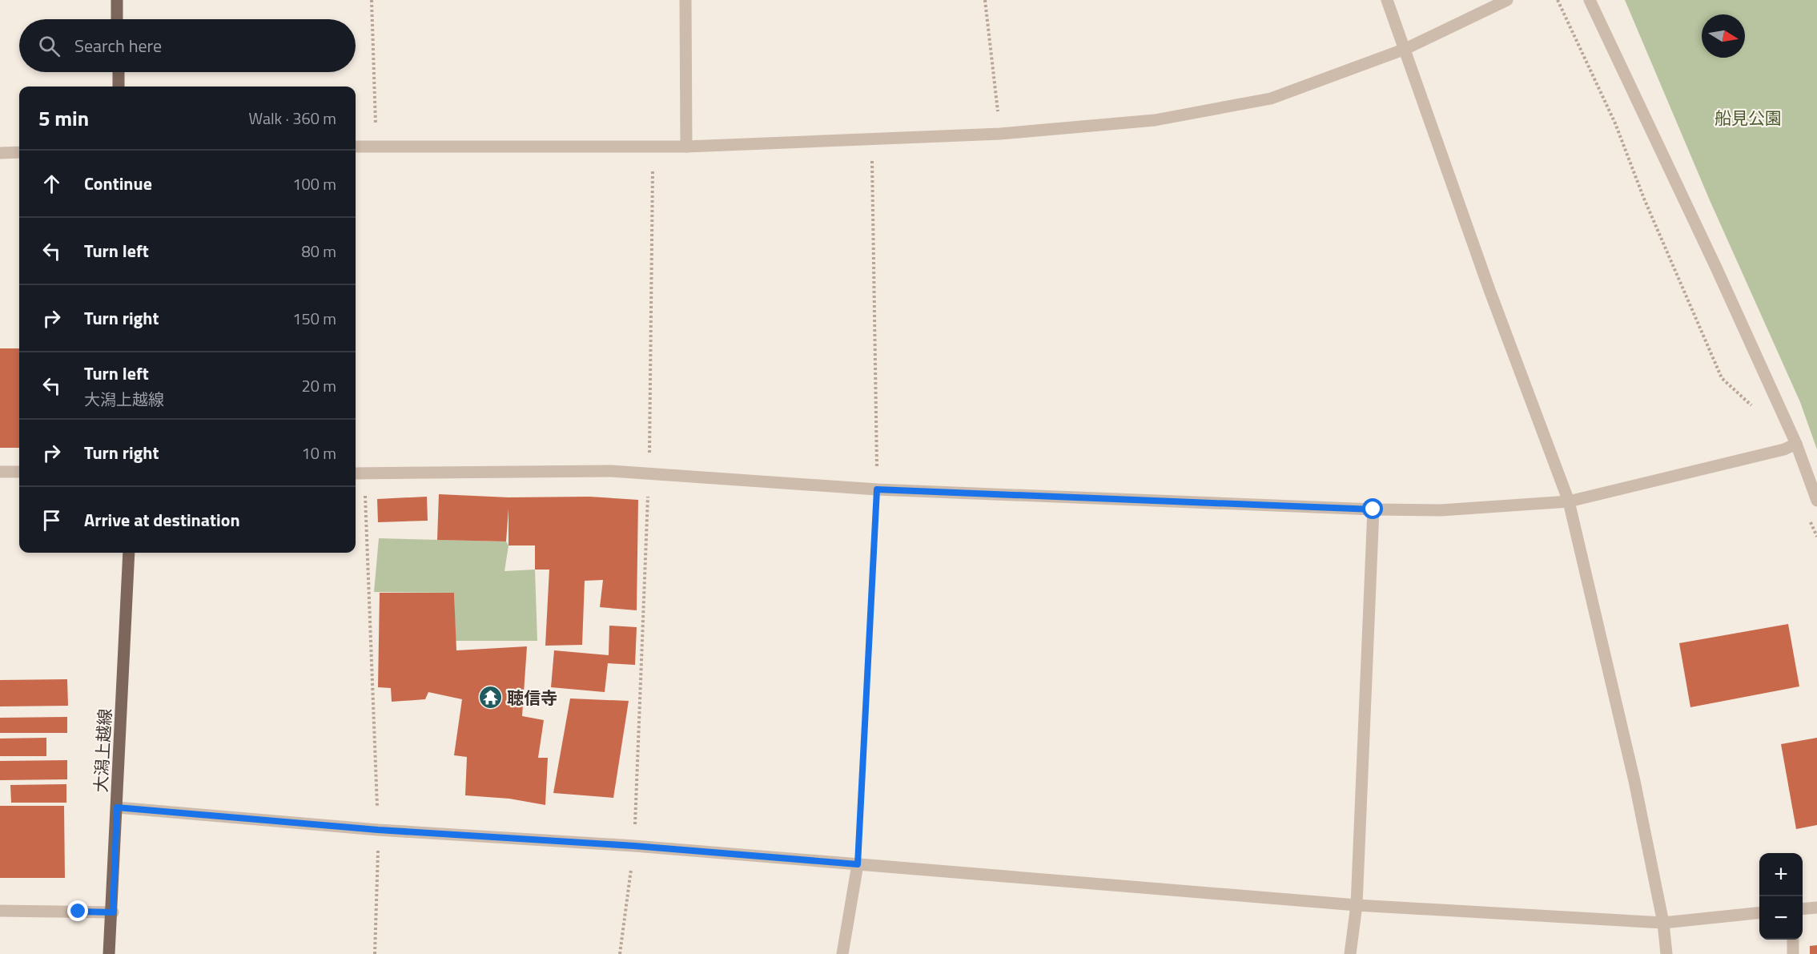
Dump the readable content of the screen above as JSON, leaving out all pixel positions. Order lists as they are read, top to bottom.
{
  "streets": {
    "main road": ["大潟上越線"]
  },
  "parks": ["船見公園"],
  "places": {
    "temple": ["聴信寺"]
  },
  "north": "right",
  "page": {
    "search": "Search here",
    "heading": ["5 min", "Walk · 360 m"],
    "list": [
      ["Continue", "100 m"],
      ["Turn left", "80 m"],
      ["Turn right", "150 m"],
      ["Turn left", "大潟上越線", "20 m"],
      ["Turn right", "10 m"],
      "Arrive at destination"
    ],
    "map_buttons": ["+", "−"]
  }
}
